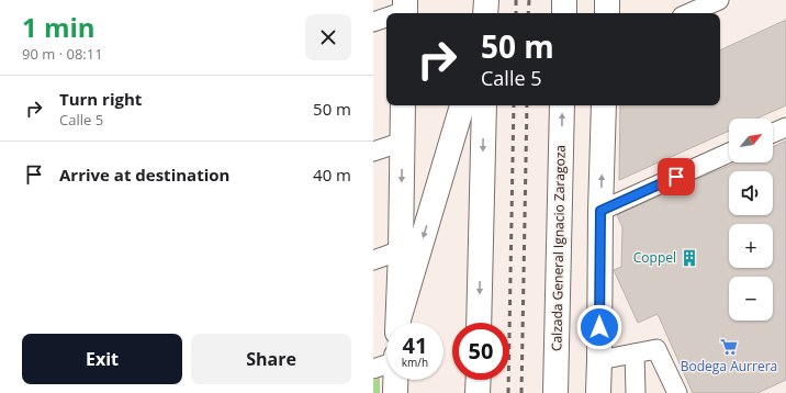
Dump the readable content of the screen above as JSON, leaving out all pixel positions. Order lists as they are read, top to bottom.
{
  "streets": {
    "main road": ["Calzada General Ignacio Zaragoza"]
  },
  "places": {
    "building": ["Coppel"],
    "supermarket": ["Bodega Aurrera"]
  },
  "north": "top right",
  "page": {
    "heading": ["1 min", "90 m · 08:11"],
    "turn": ["50 m", "Calle 5"],
    "list": [
      {
        "name": "Turn right",
        "note": "Calle 5",
        "value": "50 m"
      },
      {
        "name": "Arrive at destination",
        "value": "40 m"
      }
    ],
    "map_buttons": ["+", "−"],
    "speed": "41 km/h",
    "limit": "50",
    "buttons": ["Exit", "Share"]
  }
}
